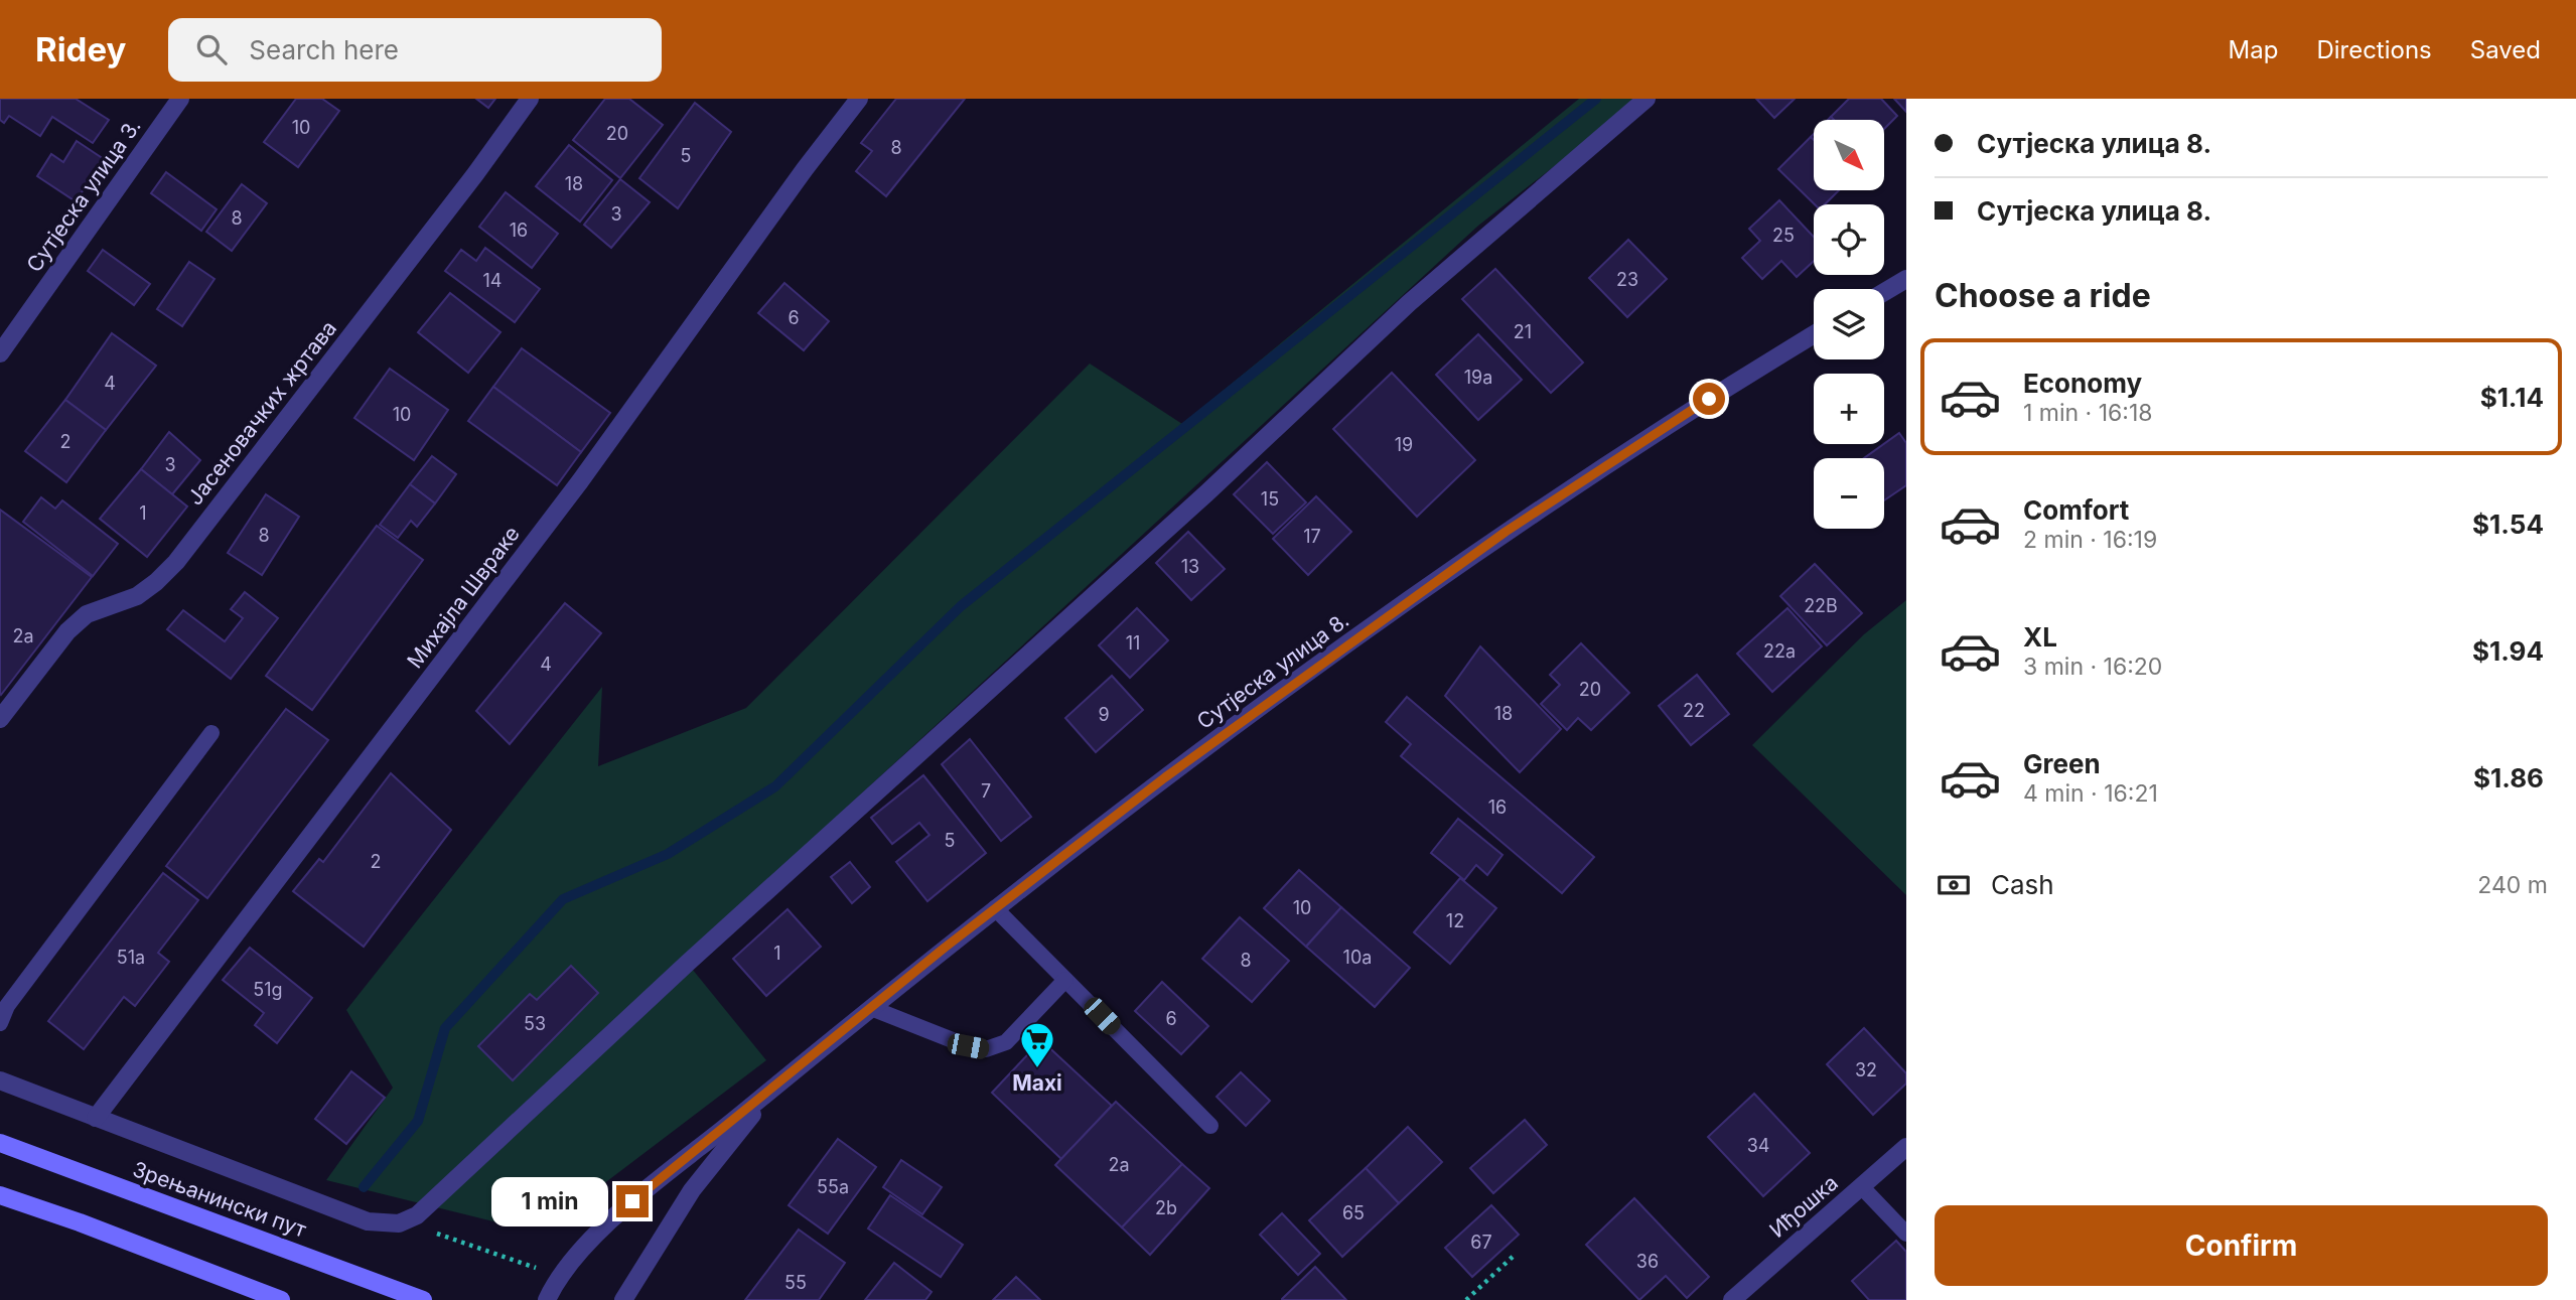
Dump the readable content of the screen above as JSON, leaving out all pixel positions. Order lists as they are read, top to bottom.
{
  "streets": {
    "main road": ["Зрењанински пут"],
    "street": [
      "Сутјеска улица 3.",
      "Јасеновачких жртава",
      "Михајла Швраке",
      "Сутјеска улица 8.",
      "Иђошка"
    ]
  },
  "crossings": [
    ["Михајла Швраке", "Зрењанински пут"]
  ],
  "places": {
    "supermarket": ["Maxi"]
  },
  "house_numbers": [
    "10",
    "20",
    "8",
    "5",
    "18",
    "3",
    "8",
    "16",
    "25",
    "23",
    "14",
    "6",
    "21",
    "19a",
    "4",
    "10",
    "2",
    "19",
    "3",
    "15",
    "1",
    "8",
    "17",
    "13",
    "22B",
    "2a",
    "11",
    "22a",
    "4",
    "20",
    "22",
    "18",
    "9",
    "7",
    "16",
    "5",
    "2",
    "10",
    "12",
    "1",
    "51a",
    "10a",
    "8",
    "51g",
    "6",
    "53",
    "32",
    "34",
    "2a",
    "55a",
    "2b",
    "65",
    "67",
    "36",
    "55"
  ],
  "north": "bottom right",
  "page": {
    "header": "Ridey",
    "search": "Search here",
    "nav": ["Map", "Directions", "Saved"],
    "banner": ["Сутјеска улица 8.", "Сутјеска улица 8."],
    "map_buttons": ["+", "−"],
    "heading": "Choose a ride",
    "list": [
      {
        "name": "Economy",
        "note": "1 min · 16:18",
        "value": "$1.14"
      },
      {
        "name": "Comfort",
        "note": "2 min · 16:19",
        "value": "$1.54"
      },
      {
        "name": "XL",
        "note": "3 min · 16:20",
        "value": "$1.94"
      },
      {
        "name": "Green",
        "note": "4 min · 16:21",
        "value": "$1.86"
      }
    ],
    "pay": ["Cash", "240 m"],
    "bubble": "1 min",
    "buttons": "Confirm"
  }
}
